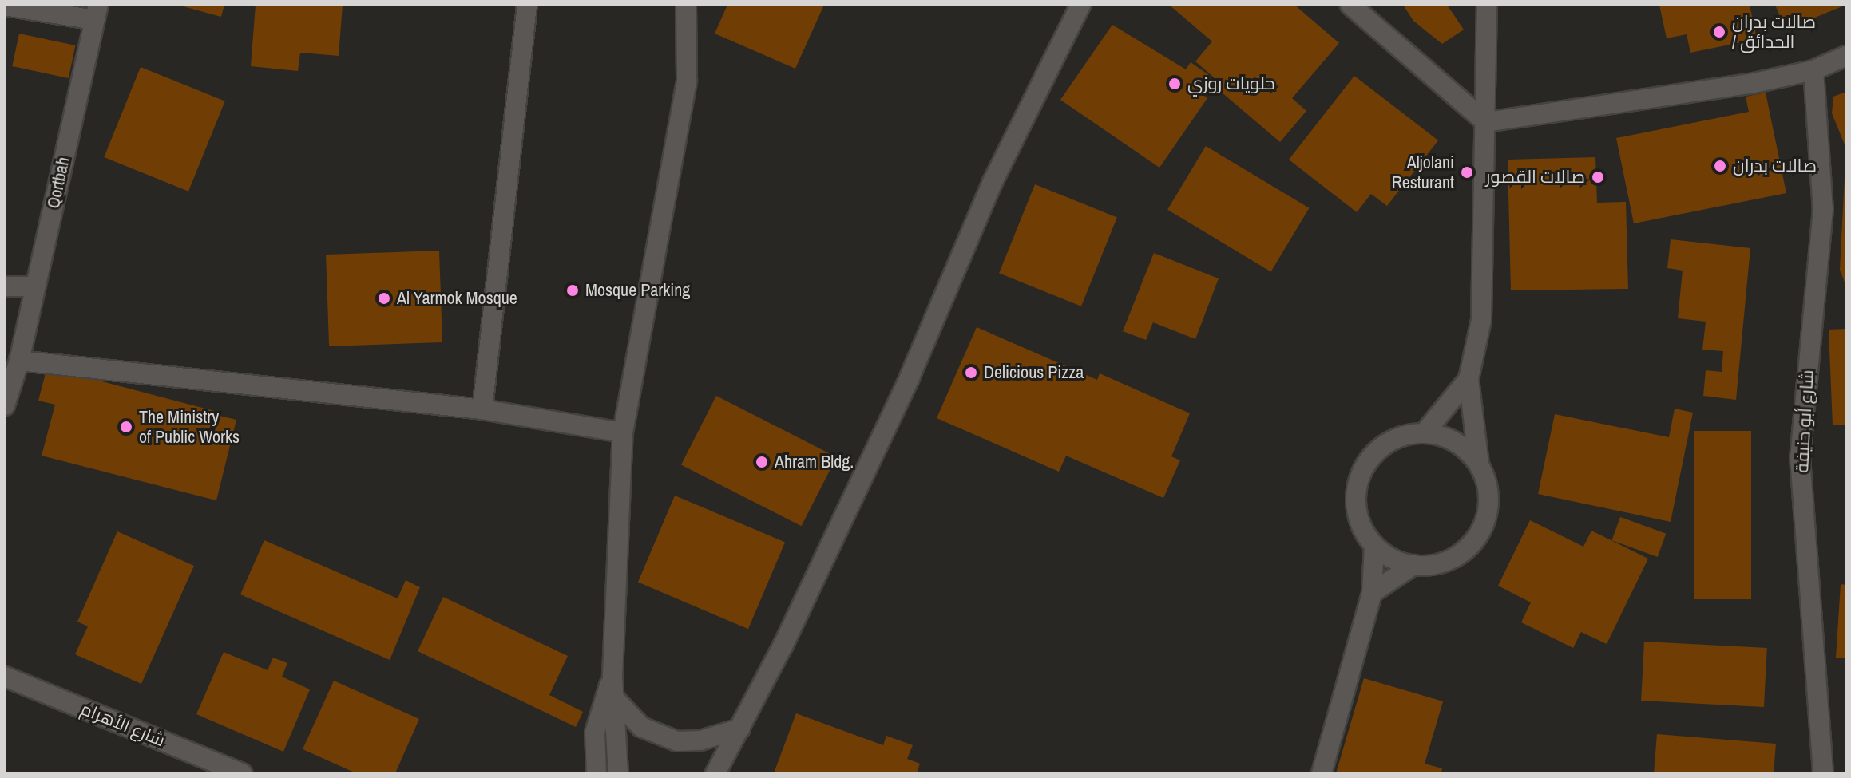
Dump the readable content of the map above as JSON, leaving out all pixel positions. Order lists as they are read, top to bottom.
{
  "streets": {
    "street": ["Qortbah", "شارع أبو حنيفة", "شارع الأهرام"]
  },
  "places": [
    "صالات بدران / الحدائق",
    "حلويات روزي",
    "صالات بدران",
    "Aljolani Resturant",
    "صالات القصور",
    "Mosque Parking",
    "Al Yarmok Mosque",
    "Delicious Pizza",
    "The Ministry of Public Works",
    "Ahram Bldg."
  ]
}
